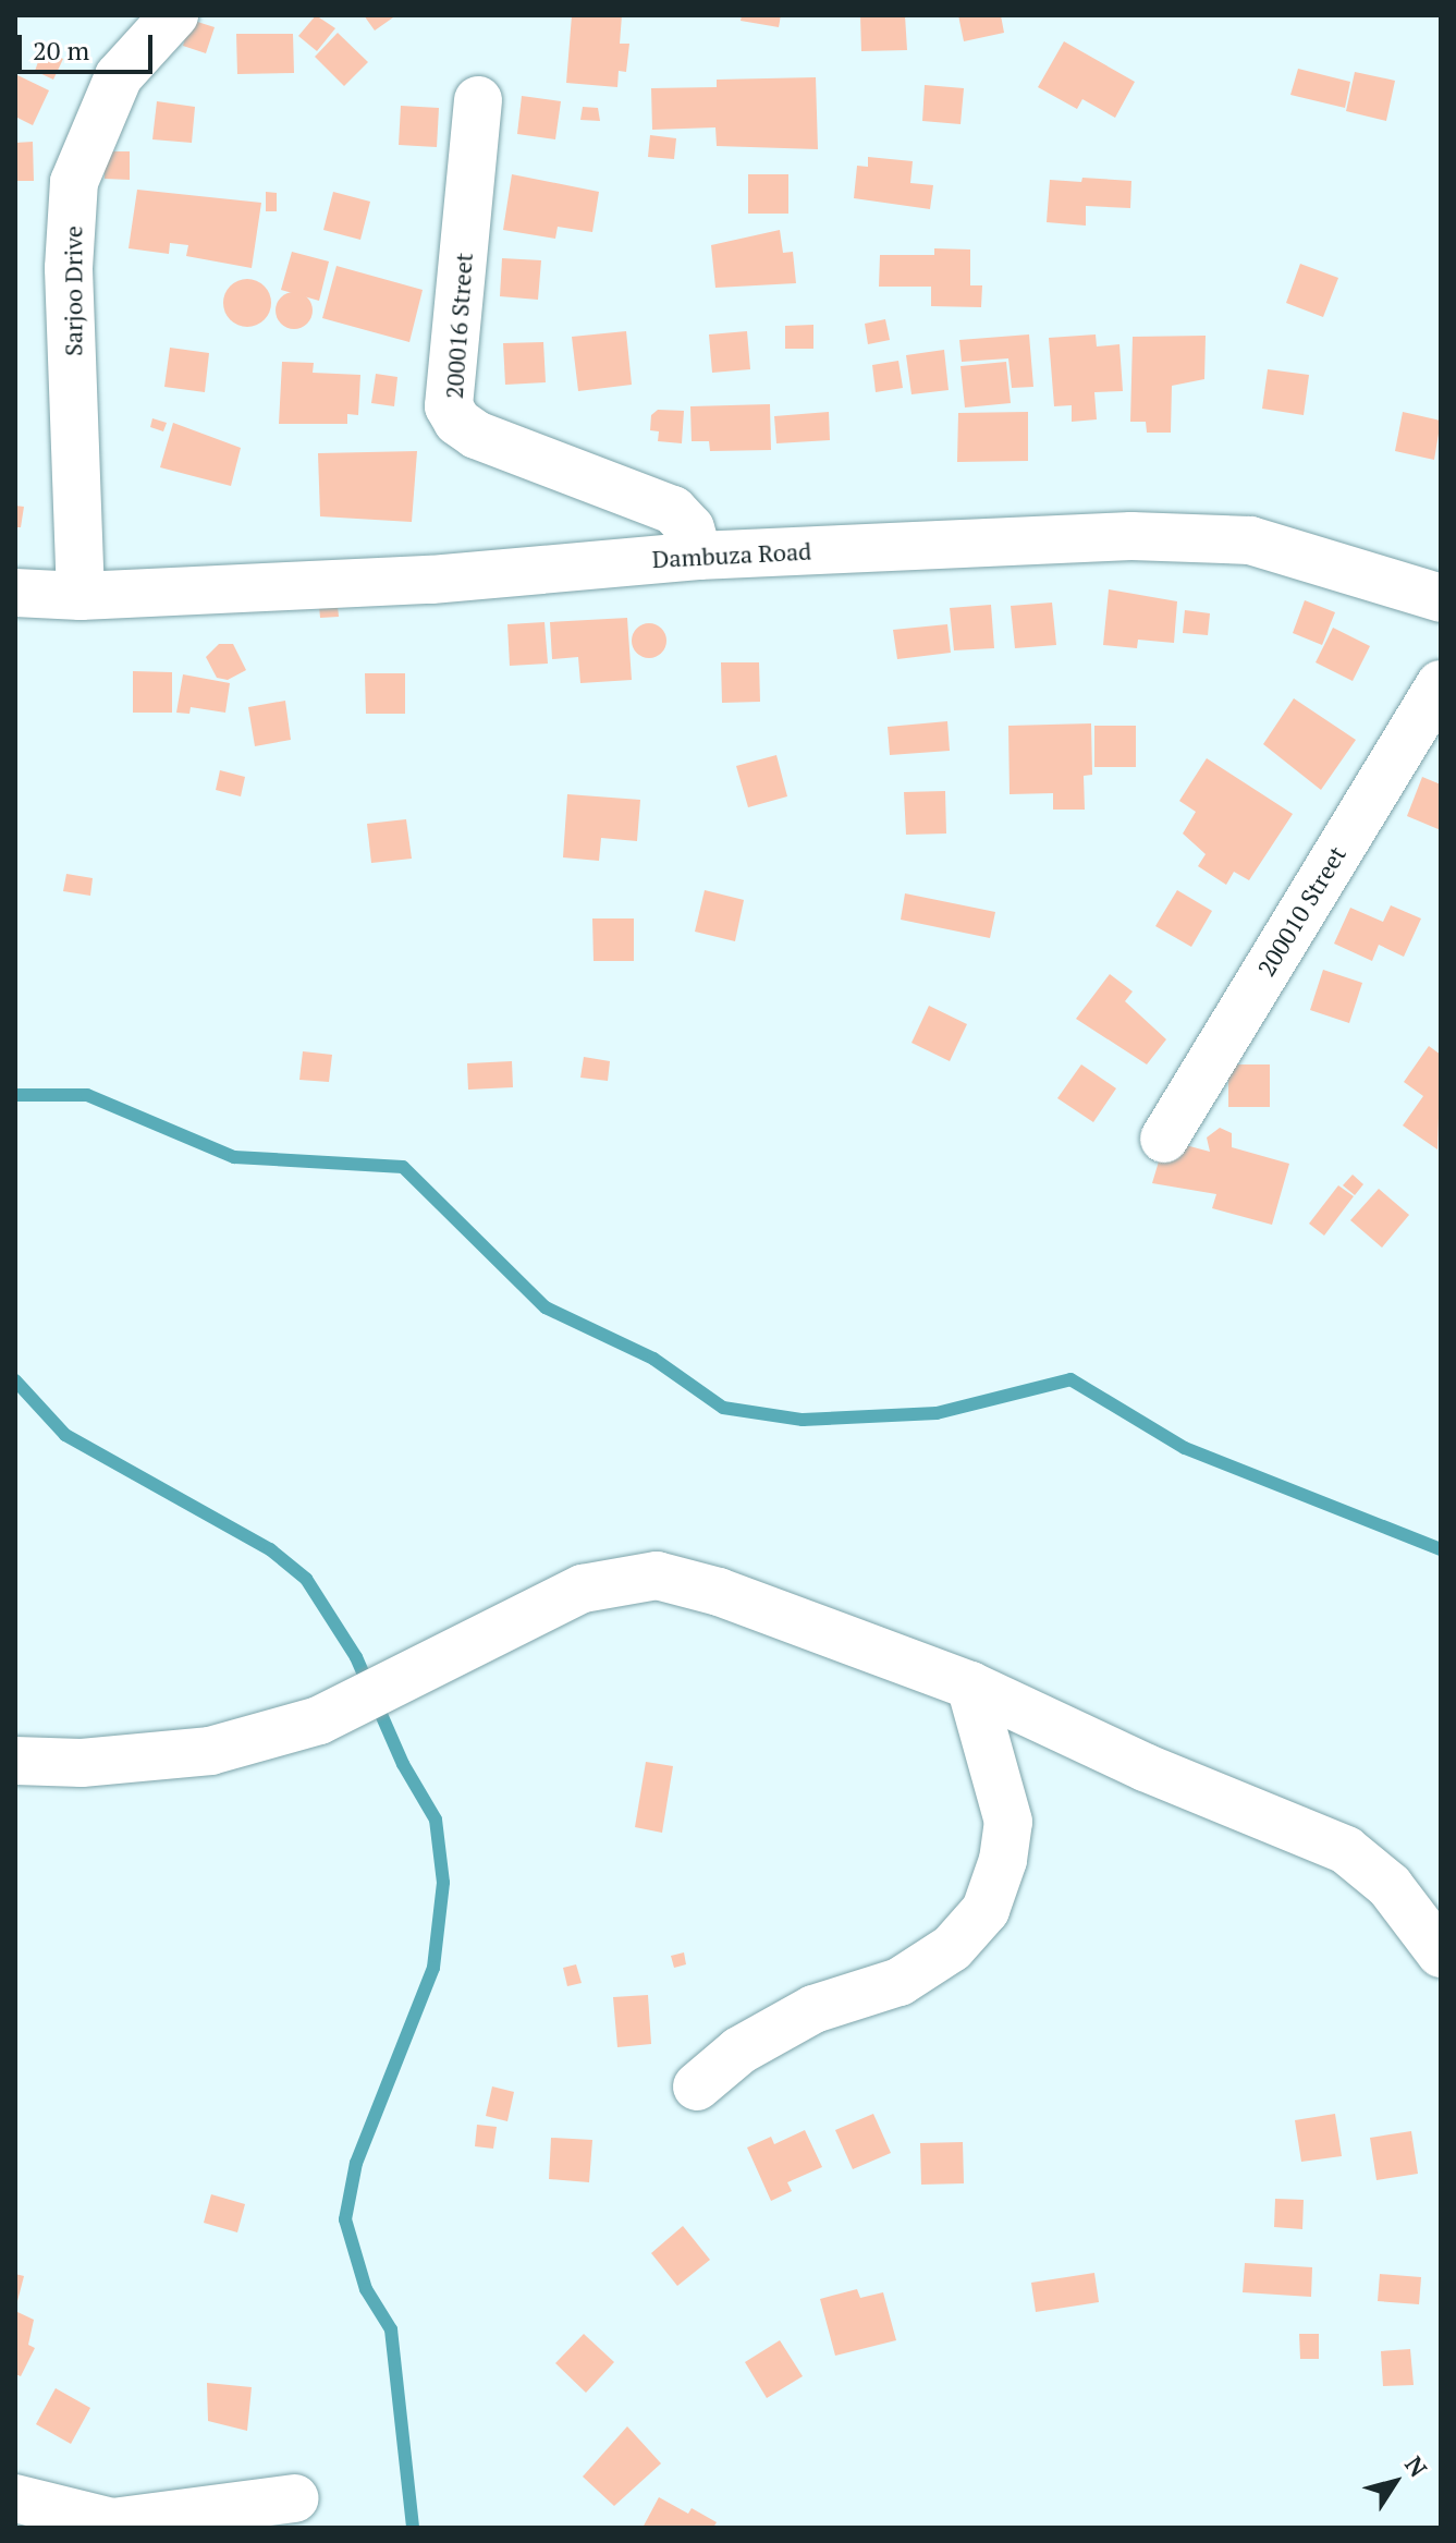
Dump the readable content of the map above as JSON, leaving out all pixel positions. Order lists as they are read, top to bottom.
{
  "streets": {
    "street": [
      "Sarjoo Drive",
      "200016 Street",
      "Dambuza Road",
      "200010 Street"
    ]
  },
  "crossings": [
    ["Sarjoo Drive", "Dambuza Road"],
    ["200016 Street", "Dambuza Road"]
  ],
  "scale_bar": "20 m",
  "north": "top right"
}
